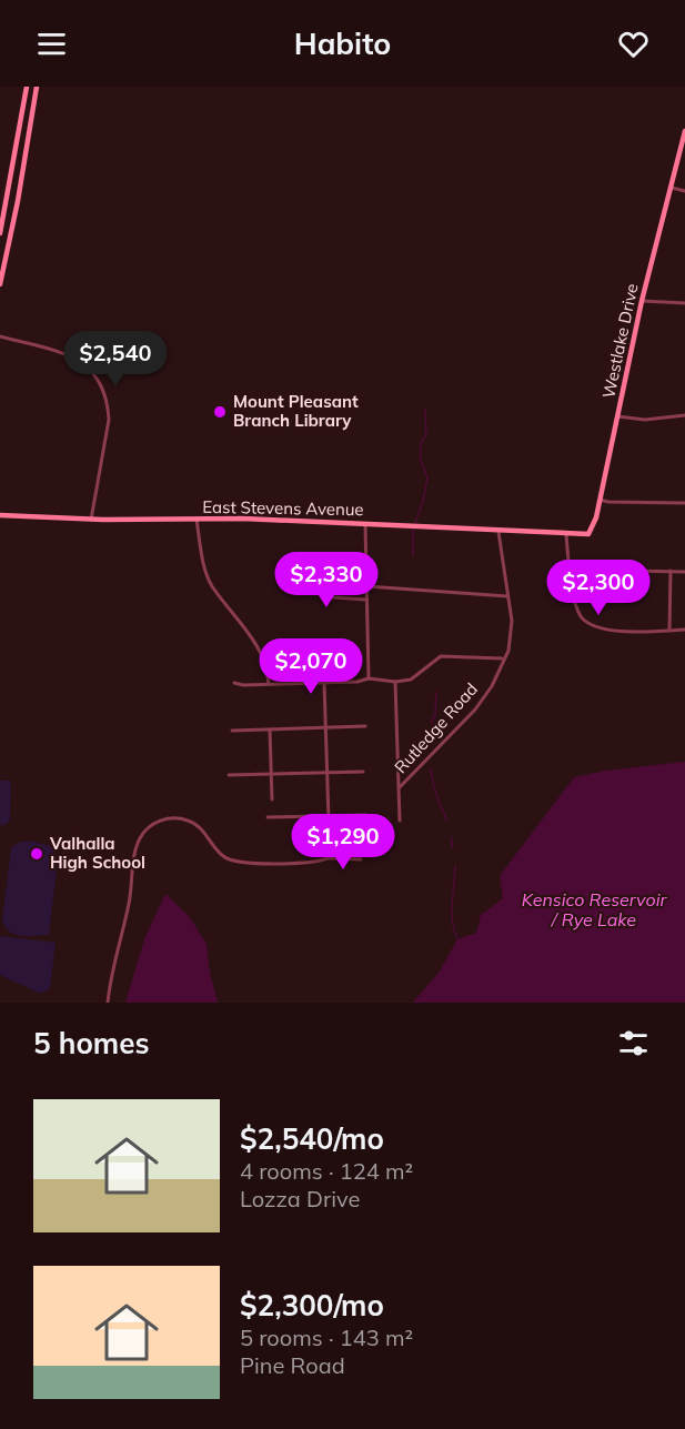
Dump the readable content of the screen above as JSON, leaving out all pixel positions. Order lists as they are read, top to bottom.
{
  "streets": {
    "street": ["Westlake Drive", "East Stevens Avenue", "Rutledge Road"]
  },
  "crossings": [
    ["Westlake Drive", "East Stevens Avenue"],
    ["East Stevens Avenue", "Rutledge Road"]
  ],
  "water": ["Kensico Reservoir / Rye Lake"],
  "places": ["Mount Pleasant Branch Library", "Valhalla High School"],
  "page": {
    "header": "Habito",
    "price": [
      "$2,540",
      "$2,330",
      "$2,300",
      "$2,070",
      "$1,290"
    ],
    "heading": "5 homes",
    "list": [
      {
        "name": "$2,540/mo",
        "note": "4 rooms · 124 m² · Lozza Drive"
      },
      {
        "name": "$2,300/mo",
        "note": "5 rooms · 143 m² · Pine Road"
      }
    ]
  }
}
